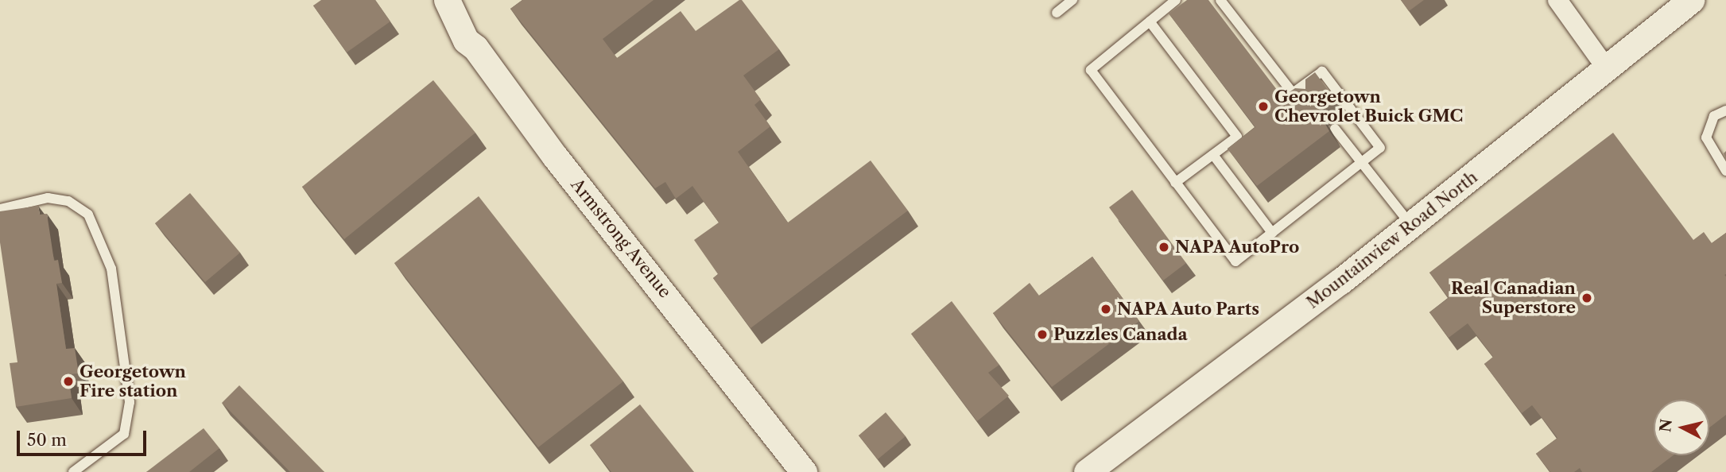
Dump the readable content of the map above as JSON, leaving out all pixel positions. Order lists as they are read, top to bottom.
{
  "streets": {
    "main road": ["Armstrong Avenue", "Mountainview Road North"]
  },
  "places": [
    "Georgetown Chevrolet Buick GMC",
    "NAPA AutoPro",
    "Real Canadian Superstore",
    "NAPA Auto Parts",
    "Puzzles Canada",
    "Georgetown Fire station"
  ],
  "scale_bar": "50 m",
  "north": "left"
}
